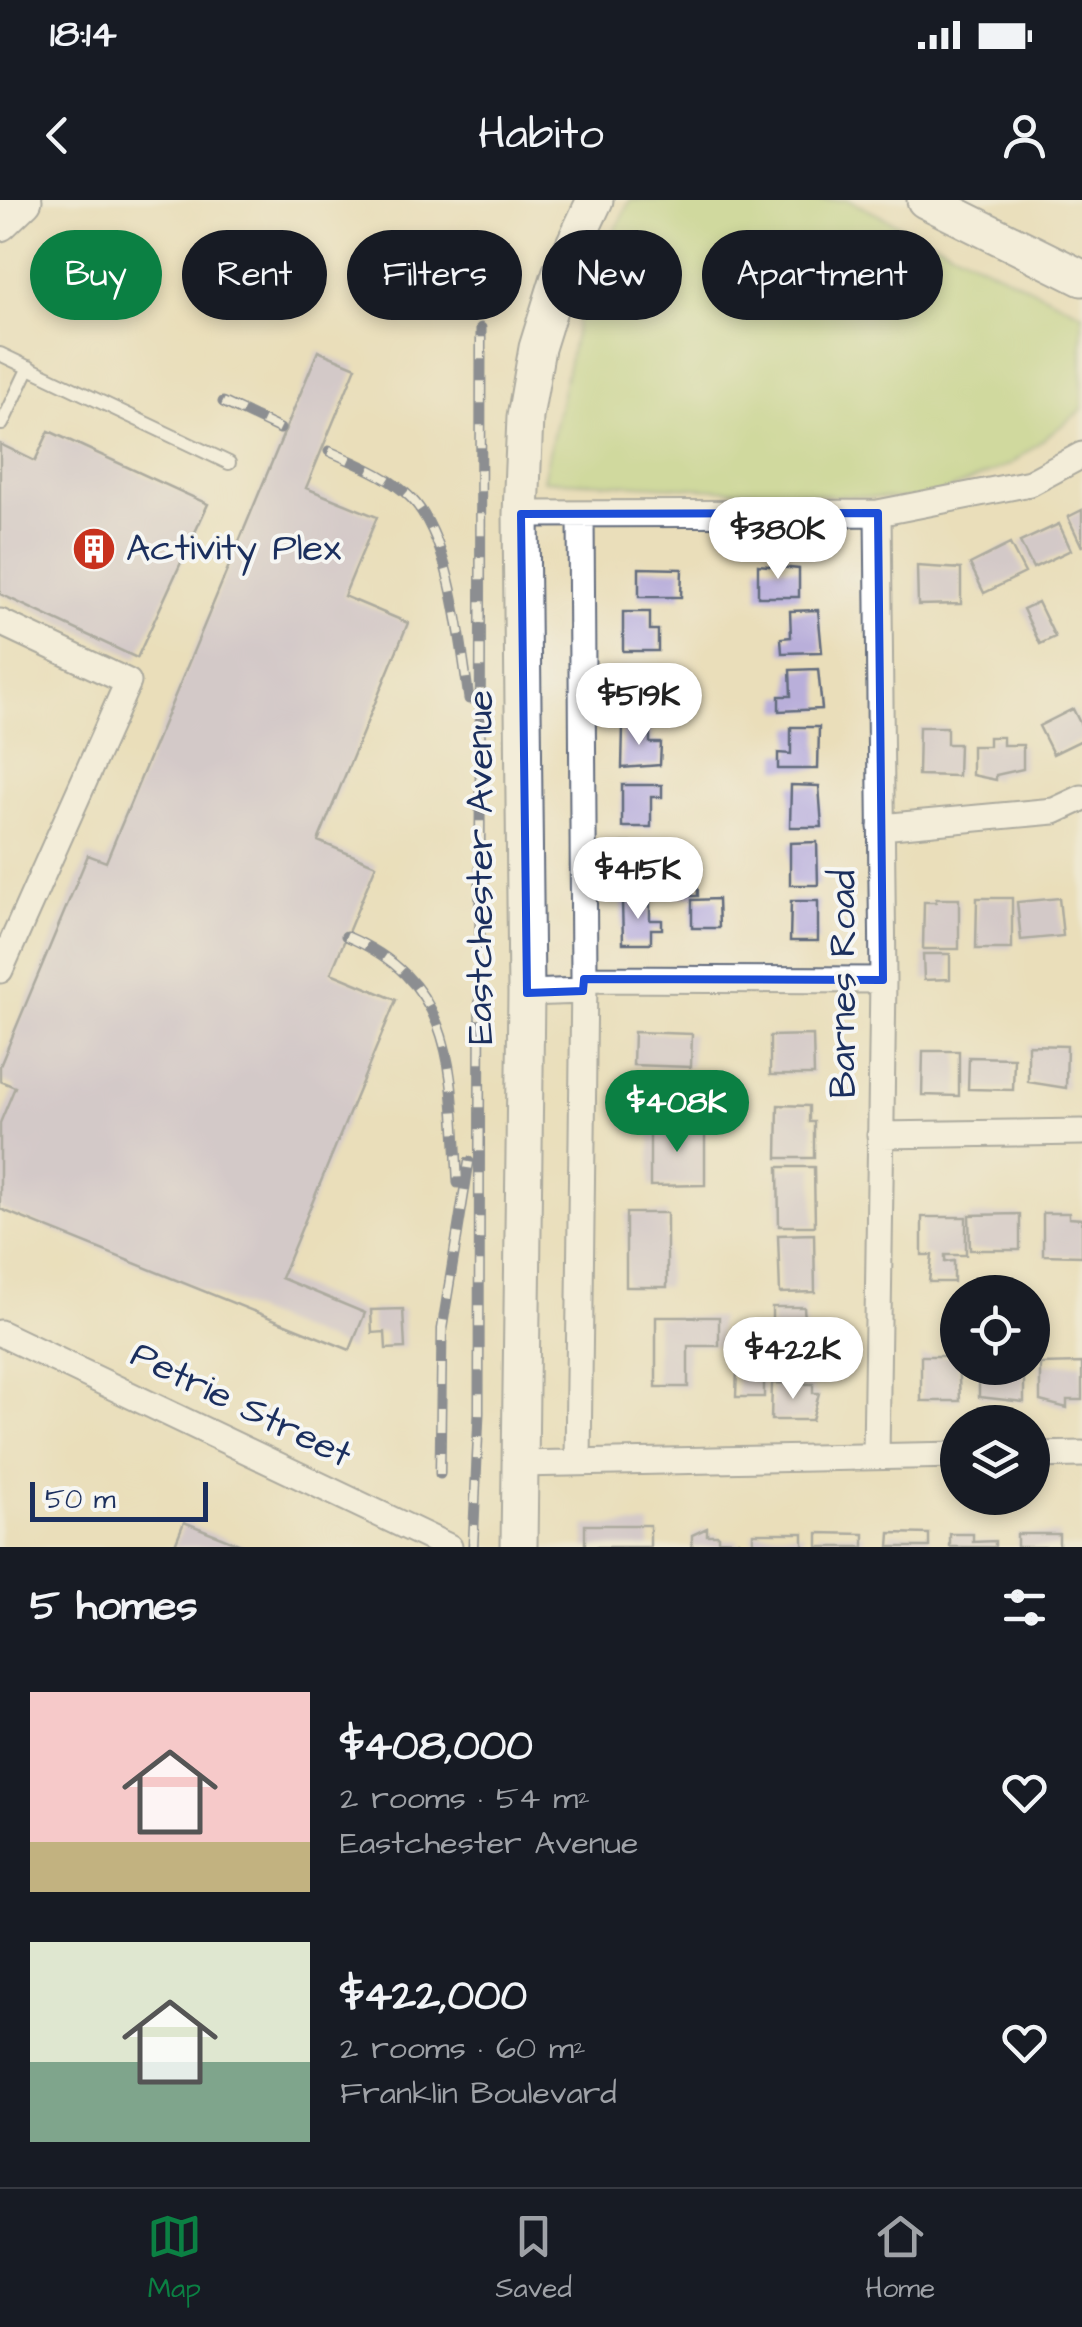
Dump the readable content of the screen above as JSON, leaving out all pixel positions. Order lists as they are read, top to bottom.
{
  "streets": {
    "street": ["Eastchester Avenue", "Barnes Road", "Petrie Street"]
  },
  "places": {
    "building": ["Activity Plex"]
  },
  "scale_bar": "50 m",
  "page": {
    "status": "18:14",
    "header": "Habito",
    "chip": [
      "Buy",
      "Rent",
      "Filters",
      "New",
      "Apartment"
    ],
    "price": [
      "$380K",
      "$519K",
      "$415K",
      "$408K",
      "$422K"
    ],
    "scale": "50 m",
    "heading": "5 homes",
    "list": [
      {
        "name": "$408,000",
        "note": "2 rooms · 54 m² · Eastchester Avenue"
      },
      {
        "name": "$422,000",
        "note": "2 rooms · 60 m² · Franklin Boulevard"
      }
    ],
    "tabs": ["Map", "Saved", "Home"]
  }
}
